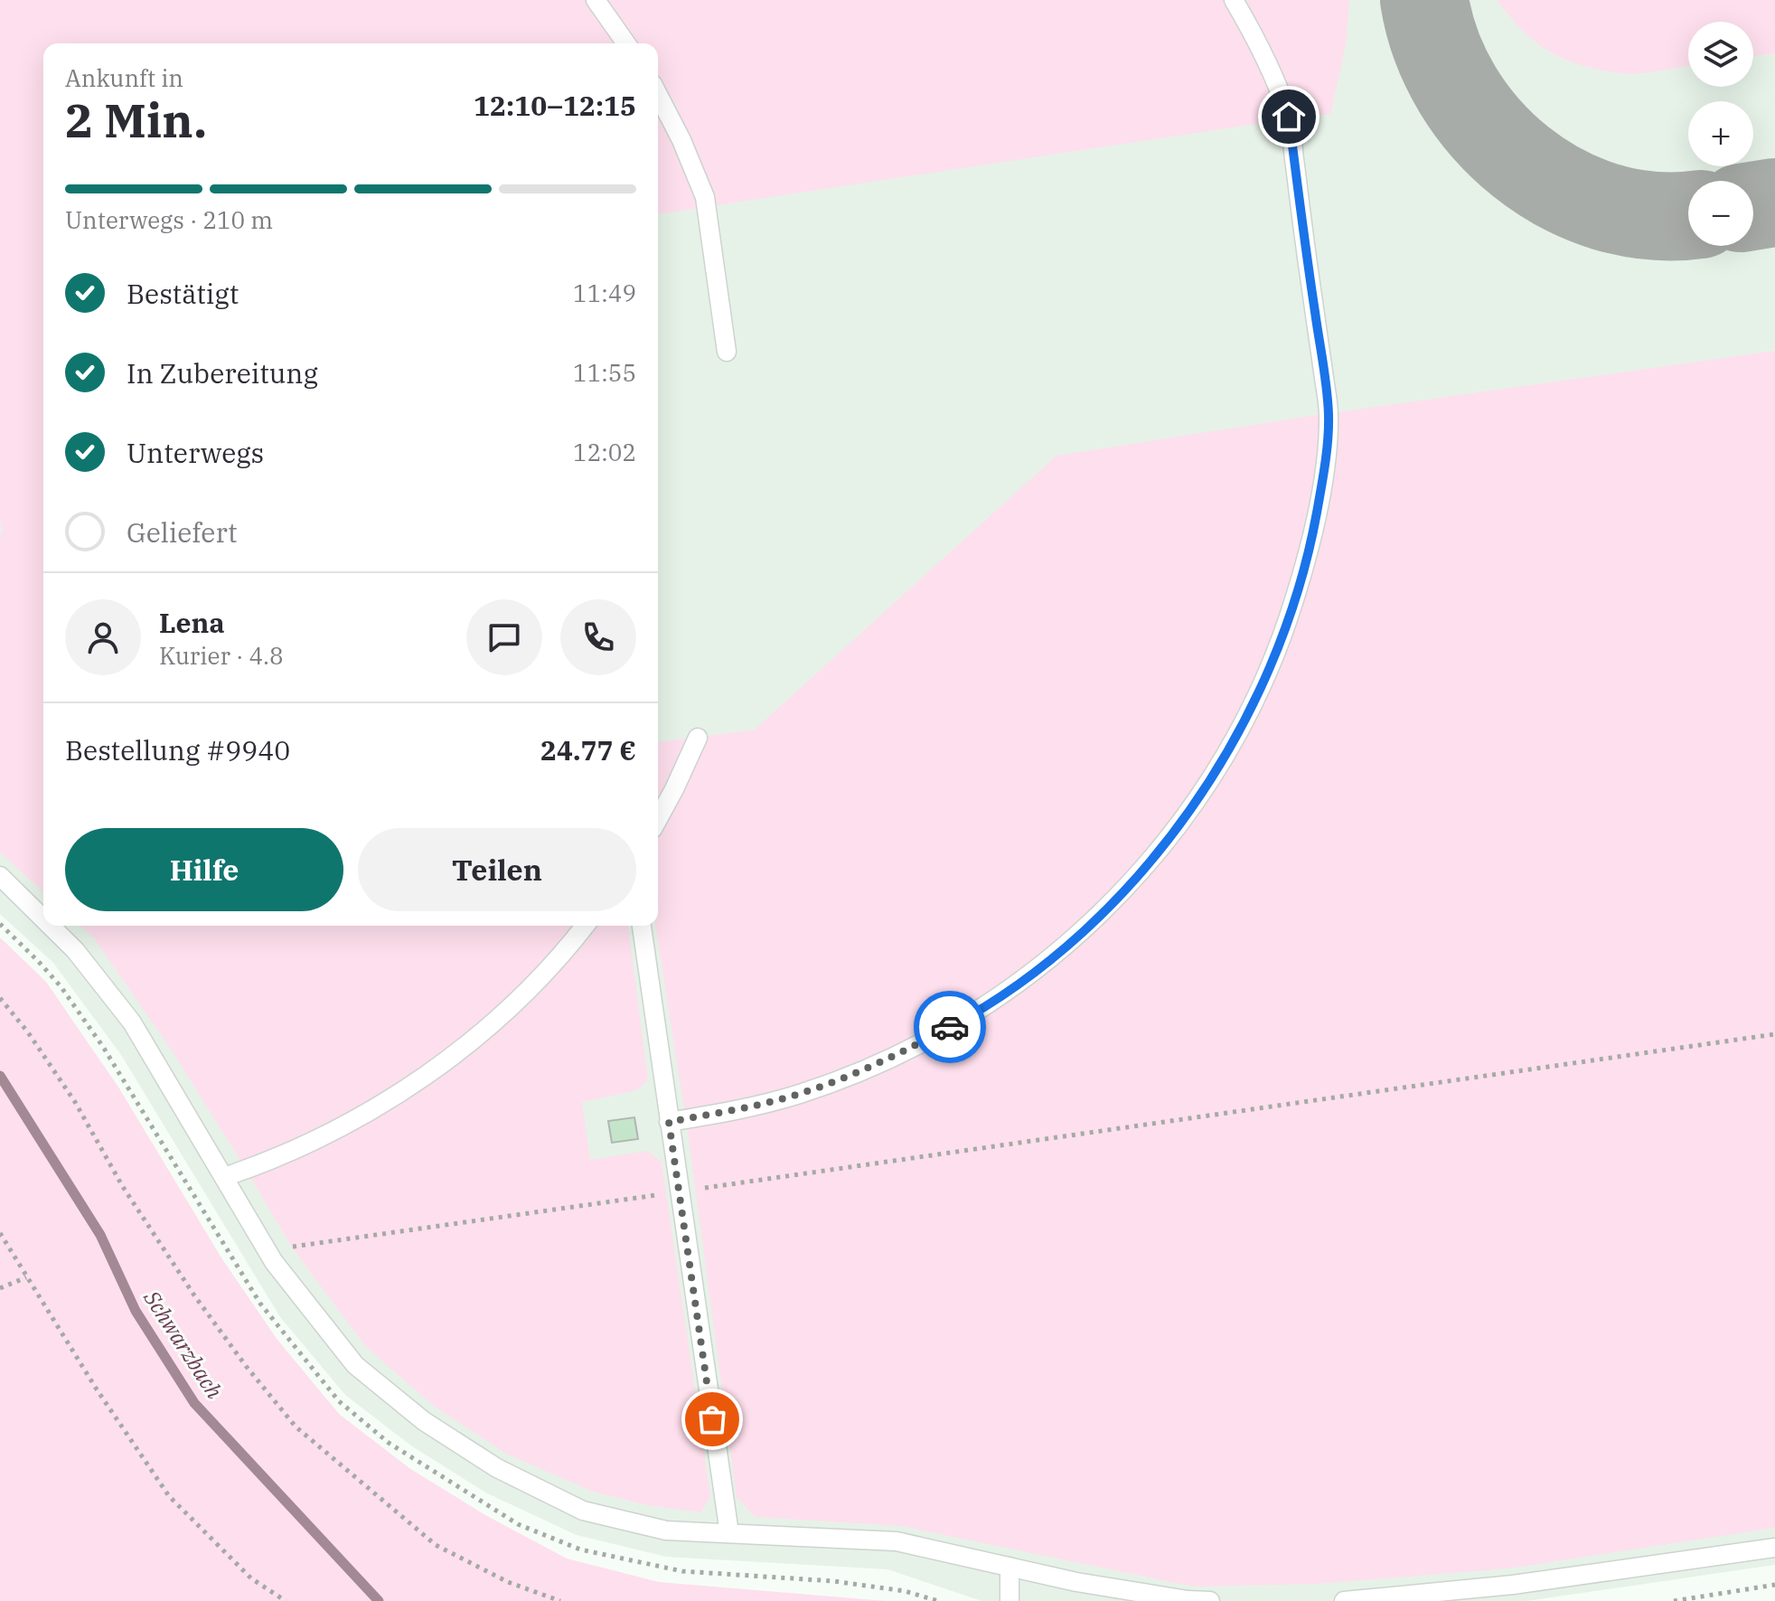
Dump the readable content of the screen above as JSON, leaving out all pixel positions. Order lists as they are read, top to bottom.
{
  "water": ["Schwarzbach"],
  "page": {
    "map_buttons": ["+", "−"],
    "heading": ["2 Min.", "Ankunft in", "12:10–12:15"],
    "panel": [
      "Lena",
      "Kurier · 4.8",
      "Bestellung #9940",
      "24.77 €"
    ],
    "bar": "Unterwegs · 210 m",
    "list": [
      ["Bestätigt", "11:49"],
      ["In Zubereitung", "11:55"],
      ["Unterwegs", "12:02"],
      "Geliefert"
    ],
    "buttons": ["Hilfe", "Teilen"]
  }
}
